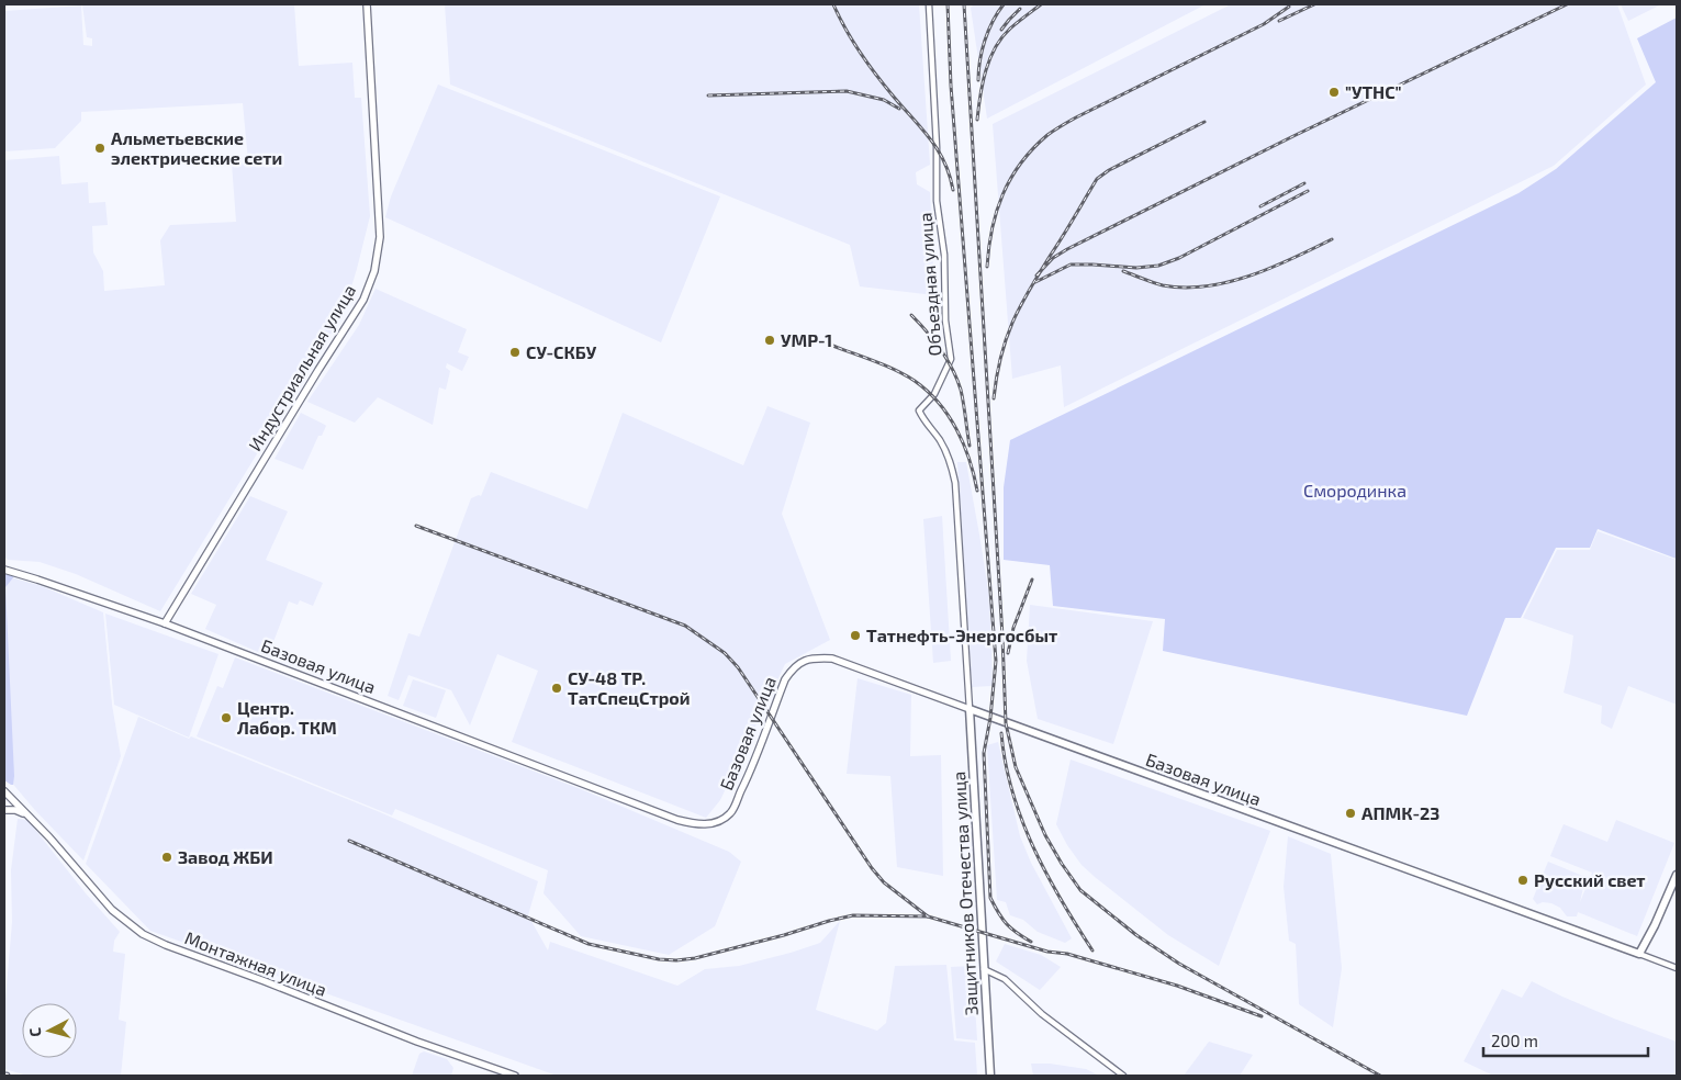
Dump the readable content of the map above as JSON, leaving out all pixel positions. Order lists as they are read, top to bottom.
{
  "streets": {
    "main road": ["Базовая улица", "Защитников Отечества улица"],
    "street": ["Объездная улица", "Индустриальная улица", "Монтажная улица"]
  },
  "crossings": [
    ["Объездная улица", "Базовая улица"],
    ["Объездная улица", "Защитников Отечества улица"],
    ["Индустриальная улица", "Базовая улица"],
    ["Базовая улица", "Защитников Отечества улица"]
  ],
  "parks": ["Смородинка"],
  "places": [
    "\"УТНС\"",
    "Альметьевские электрические сети",
    "УМР-1",
    "СУ-СКБУ",
    "Татнефть-Энергосбыт",
    "СУ-48 ТР. ТатСпецСтрой",
    "Центр. Лабор. ТКМ",
    "АПМК-23",
    "Завод ЖБИ",
    "Русский свет"
  ],
  "scale_bar": "200 m",
  "north": "left"
}
